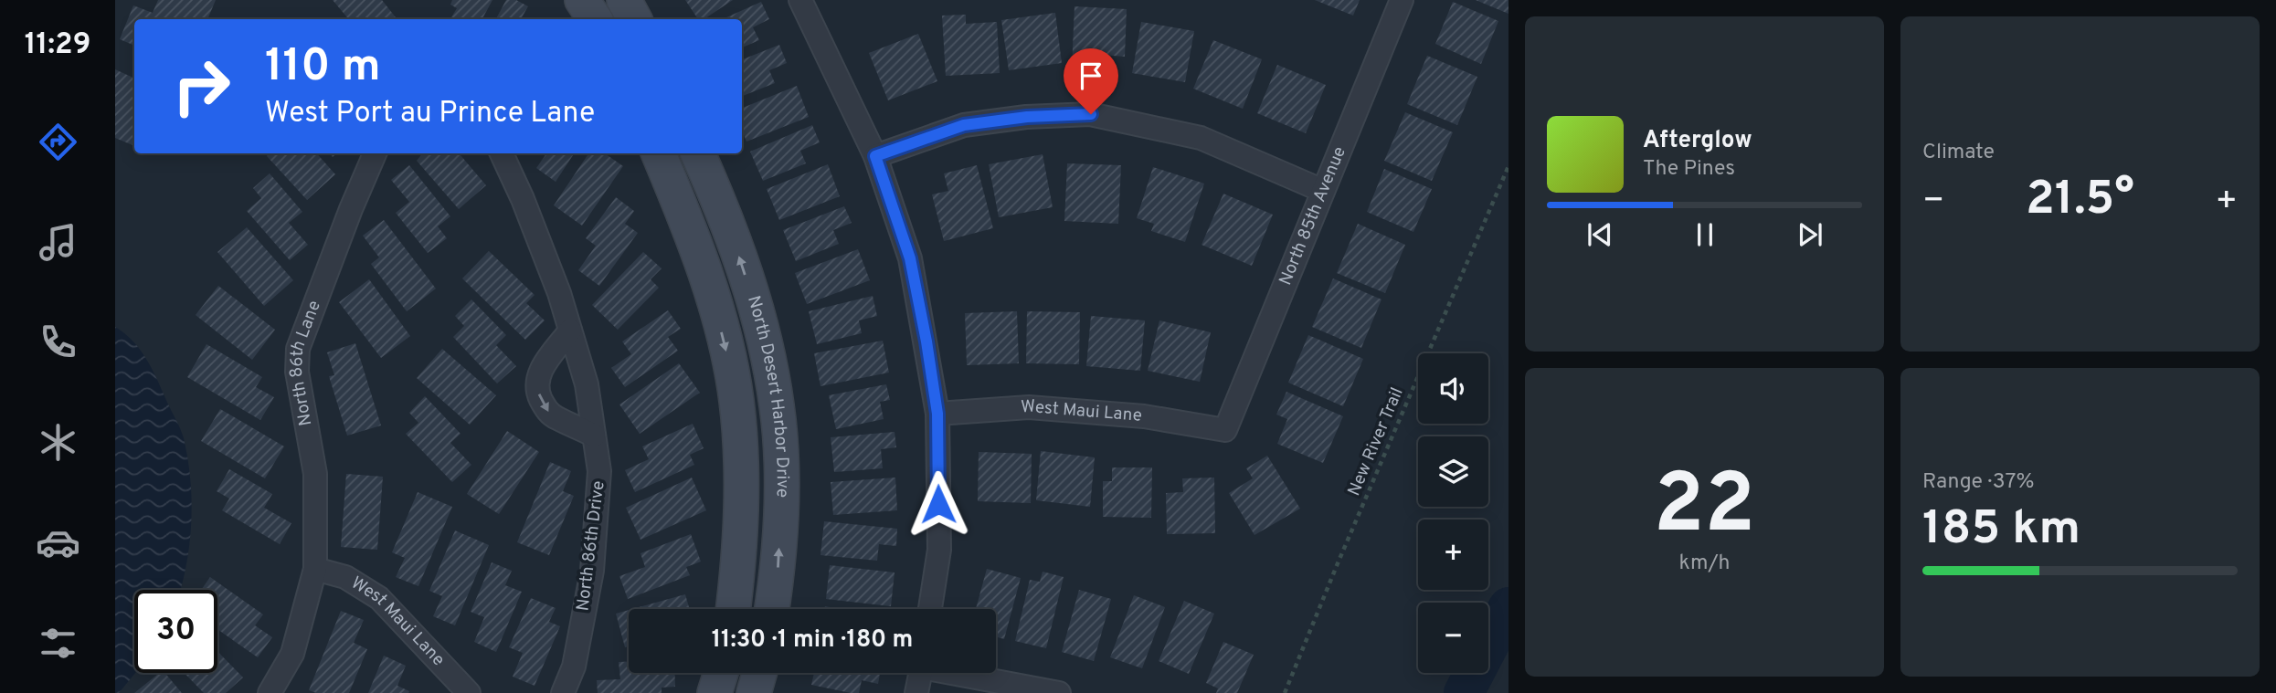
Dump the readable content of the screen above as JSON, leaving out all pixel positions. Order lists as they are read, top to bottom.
{
  "streets": {
    "street": [
      "North 85th Avenue",
      "North 86th Lane",
      "North Desert Harbor Drive",
      "West Maui Lane",
      "North 86th Drive"
    ],
    "path": ["New River Trail"]
  },
  "crossings": [
    ["North 85th Avenue", "West Maui Lane"],
    ["North 86th Lane", "West Maui Lane"]
  ],
  "page": {
    "tabs": "11:29",
    "tile": [
      "Climate",
      ["22", "km/h"],
      ["Range · 37%", "185 km"]
    ],
    "turn": ["110 m", "West Port au Prince Lane"],
    "song": ["Afterglow", "The Pines"],
    "heat": ["−", "21.5°", "+"],
    "map_buttons": ["+", "−"],
    "limit": "30",
    "trip": "11:30 · 1 min · 180 m"
  }
}
